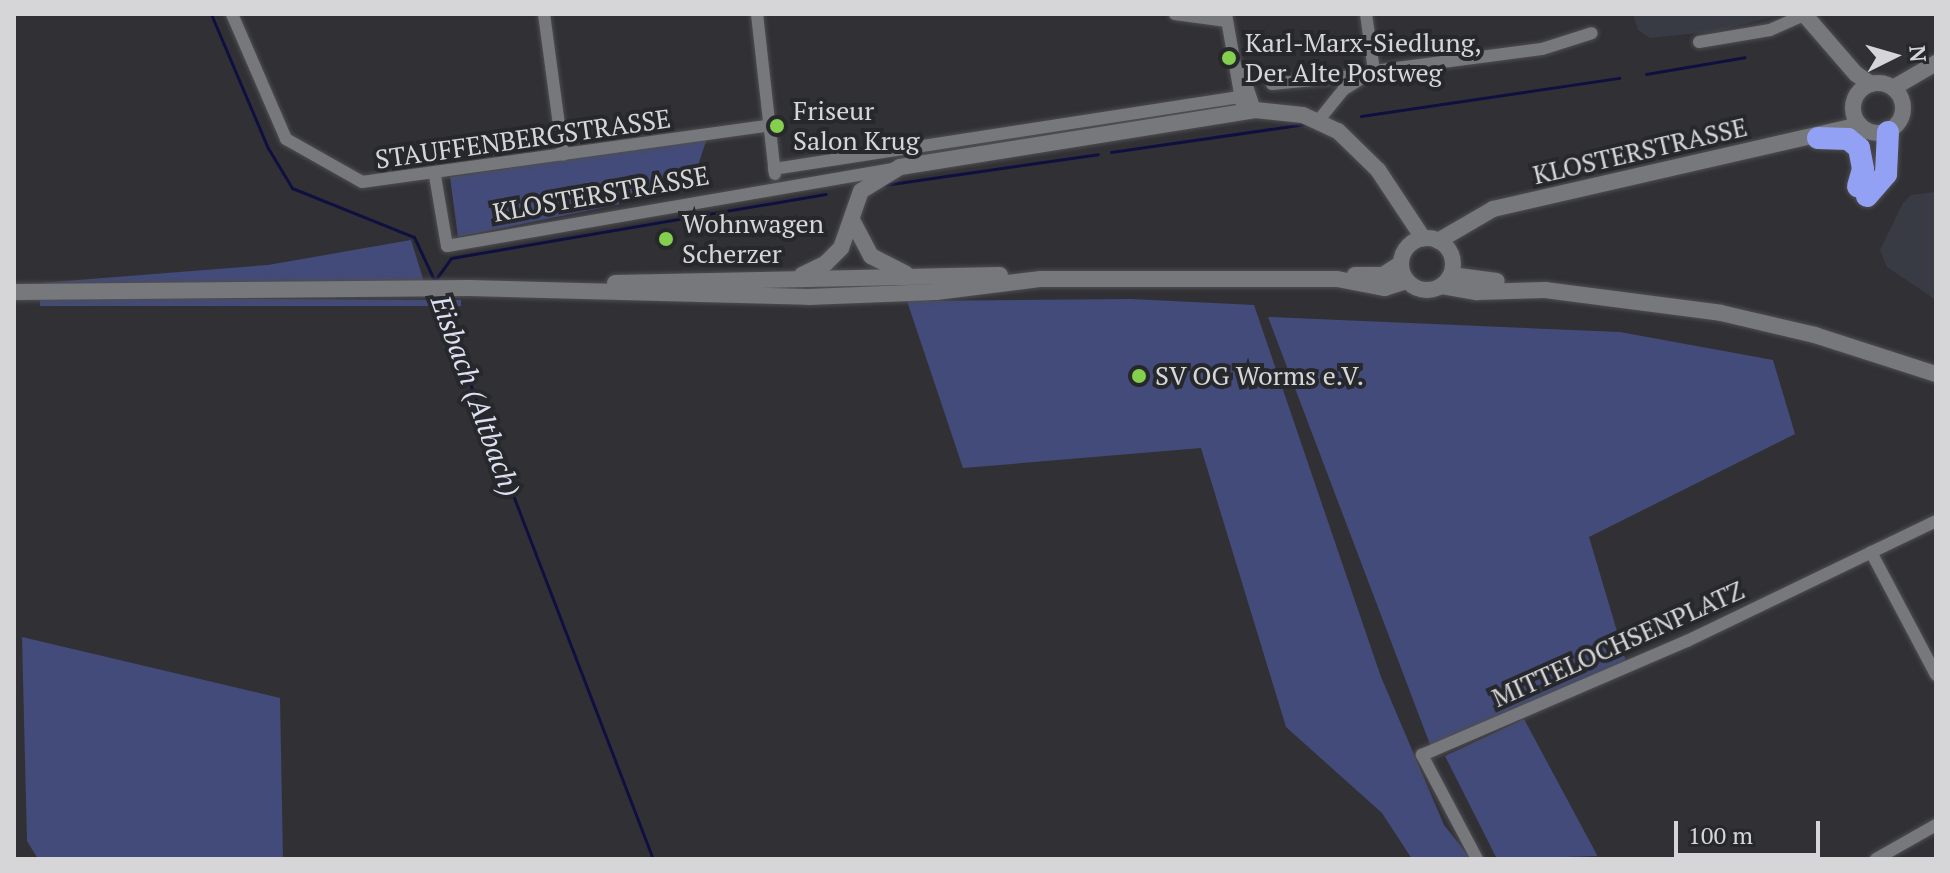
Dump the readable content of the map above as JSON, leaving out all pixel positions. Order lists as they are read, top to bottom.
{
  "streets": {
    "main road": ["KLOSTERSTRASSE"],
    "street": ["STAUFFENBERGSTRASSE", "MITTELOCHSENPLATZ"]
  },
  "crossings": [
    ["STAUFFENBERGSTRASSE", "KLOSTERSTRASSE"]
  ],
  "water": ["Eisbach (Altbach)"],
  "places": [
    "Karl-Marx-Siedlung, Der Alte Postweg",
    "Friseur Salon Krug",
    "Wohnwagen Scherzer",
    "SV OG Worms e.V."
  ],
  "scale_bar": "100 m",
  "north": "right"
}
